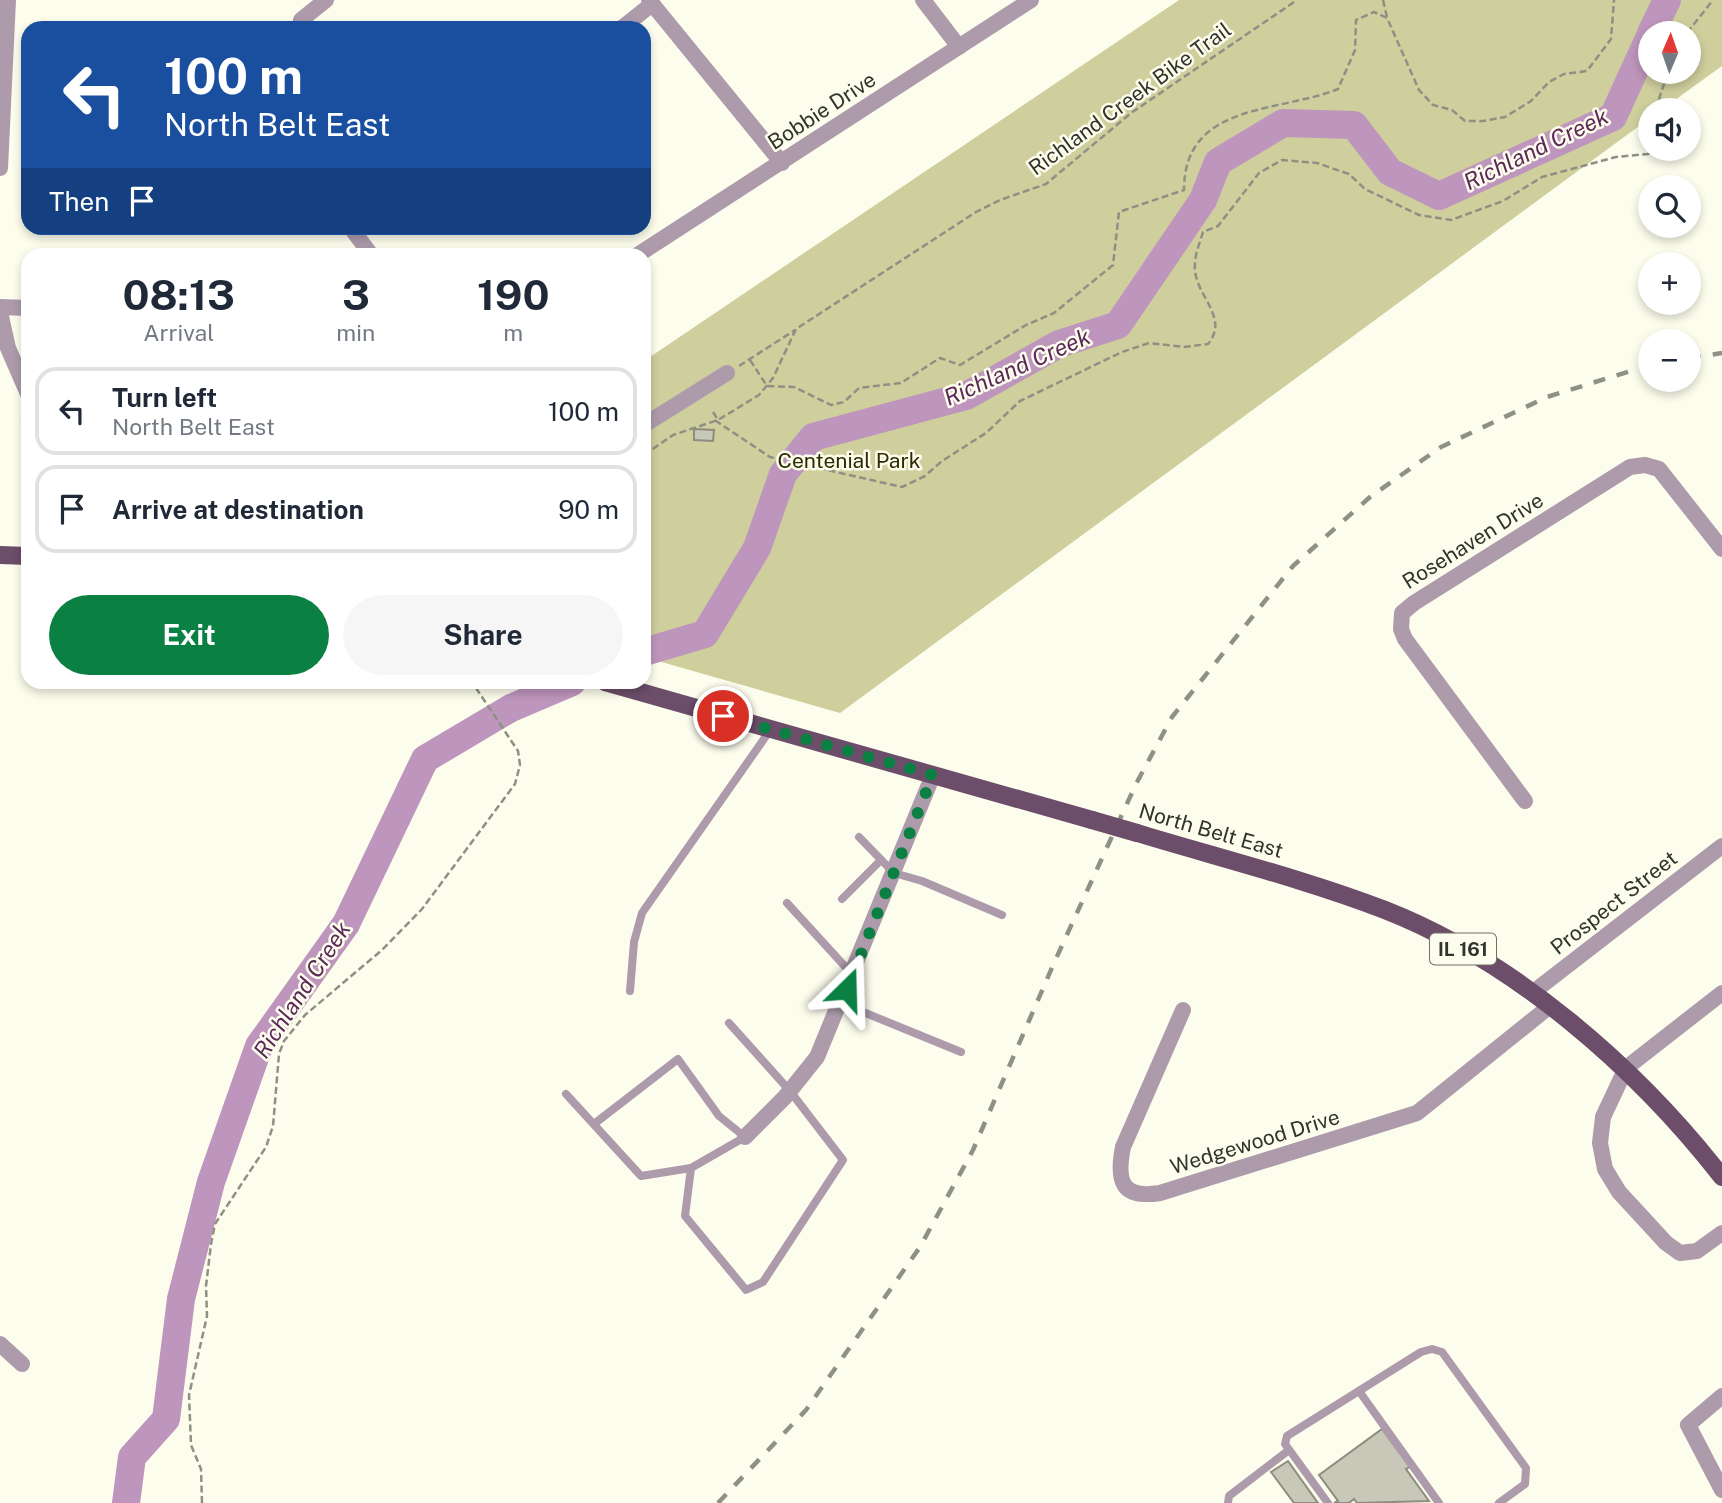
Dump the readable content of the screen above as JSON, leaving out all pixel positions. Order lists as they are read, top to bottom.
{
  "streets": {
    "main road": ["North Belt East", "IL 161"],
    "street": [
      "Bobbie Drive",
      "Rosehaven Drive",
      "Prospect Street",
      "Wedgewood Drive"
    ],
    "path": ["Richland Creek Bike Trail"]
  },
  "crossings": [
    ["North Belt East", "Prospect Street"],
    ["North Belt East", "Wedgewood Drive"]
  ],
  "water": ["Richland Creek"],
  "parks": ["Centenial Park"],
  "north": "top",
  "page": {
    "map_buttons": ["+", "−"],
    "turn": ["100 m", "North Belt East"],
    "then": "Then",
    "eta": [
      "08:13",
      "Arrival",
      "3",
      "min",
      "190",
      "m"
    ],
    "list": [
      {
        "name": "Turn left",
        "note": "North Belt East",
        "value": "100 m"
      },
      {
        "name": "Arrive at destination",
        "value": "90 m"
      }
    ],
    "buttons": ["Exit", "Share"]
  }
}
